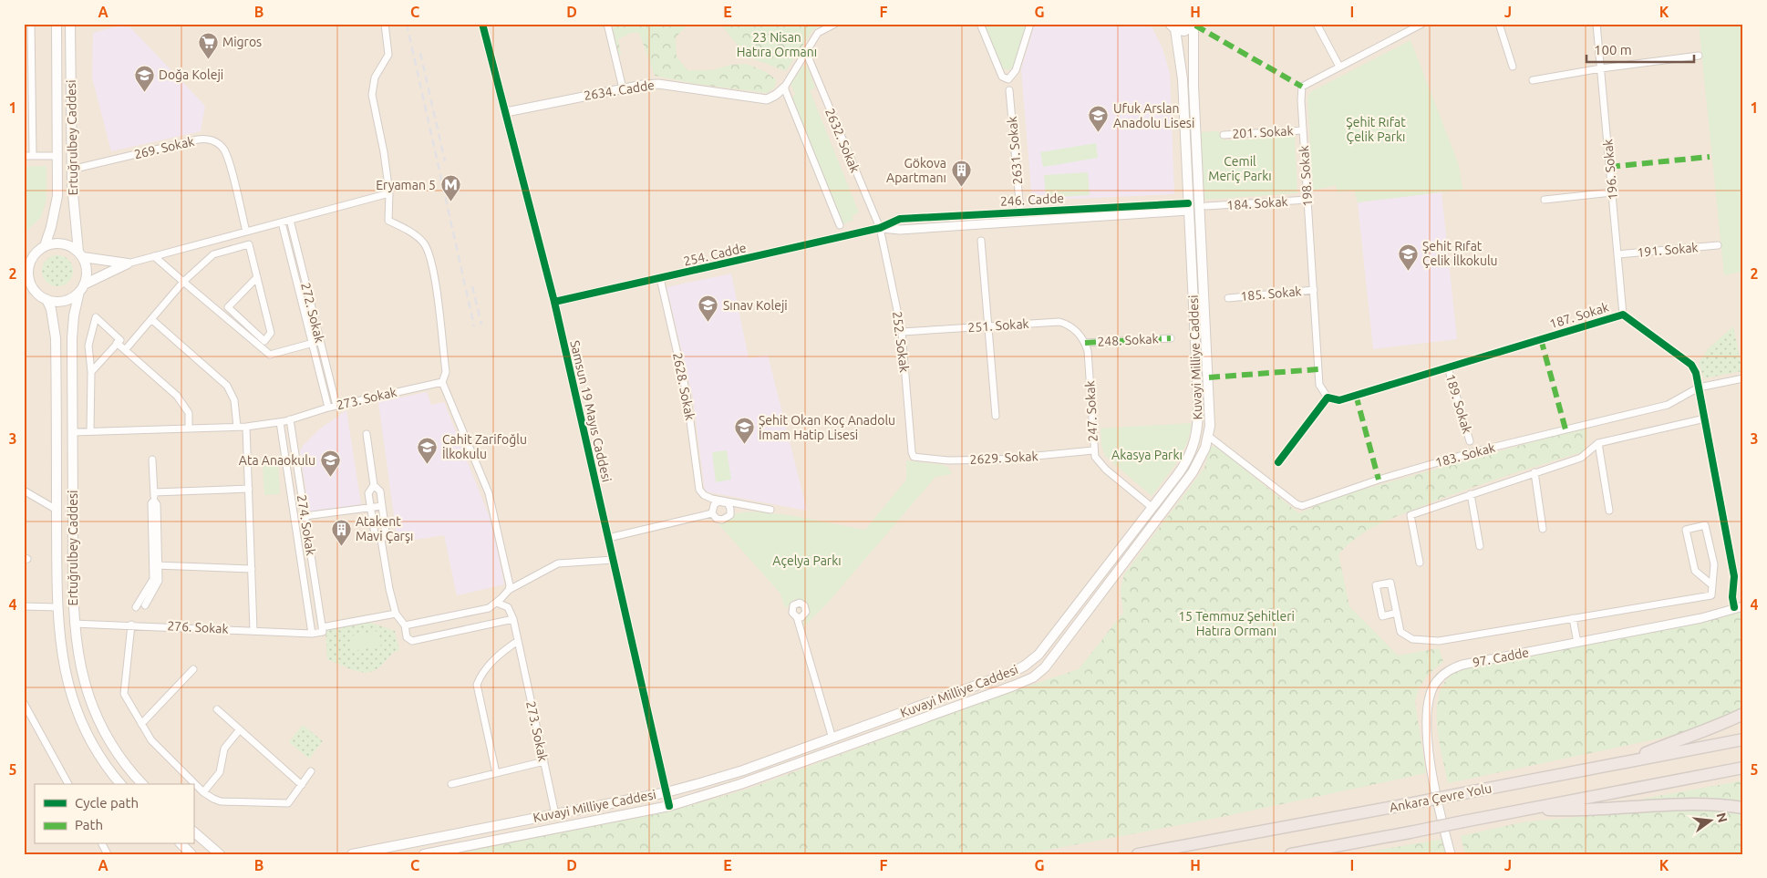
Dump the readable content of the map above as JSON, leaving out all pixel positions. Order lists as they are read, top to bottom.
{
  "streets": {
    "highway": ["Ankara Çevre Yolu"],
    "main road": ["Ertuğrulbey Caddesi", "Kuvayi Milliye Caddesi"],
    "street": [
      "2634. Cadde",
      "201. Sokak",
      "2632. Sokak",
      "269. Sokak",
      "2631. Sokak",
      "196. Sokak",
      "198. Sokak",
      "246. Cadde",
      "184. Sokak",
      "191. Sokak",
      "254. Cadde",
      "185. Sokak",
      "272. Sokak",
      "187. Sokak",
      "251. Sokak",
      "248. Sokak",
      "252. Sokak",
      "2628. Sokak",
      "273. Sokak",
      "189. Sokak",
      "Samsun 19 Mayıs Caddesi",
      "247. Sokak",
      "183. Sokak",
      "2629. Sokak",
      "274. Sokak",
      "276. Sokak",
      "97. Cadde"
    ]
  },
  "crossings": [
    ["2634. Cadde", "Samsun 19 Mayıs Caddesi"],
    ["201. Sokak", "198. Sokak"],
    ["Ertuğrulbey Caddesi", "269. Sokak"],
    ["Ertuğrulbey Caddesi", "273. Sokak"],
    ["Ertuğrulbey Caddesi", "276. Sokak"],
    ["2632. Sokak", "246. Cadde"],
    ["2632. Sokak", "254. Cadde"],
    ["2632. Sokak", "252. Sokak"],
    ["2631. Sokak", "246. Cadde"],
    ["196. Sokak", "191. Sokak"],
    ["196. Sokak", "187. Sokak"],
    ["198. Sokak", "184. Sokak"],
    ["198. Sokak", "185. Sokak"],
    ["198. Sokak", "187. Sokak"],
    ["246. Cadde", "254. Cadde"],
    ["246. Cadde", "252. Sokak"],
    ["246. Cadde", "Kuvayi Milliye Caddesi"],
    ["184. Sokak", "Kuvayi Milliye Caddesi"],
    ["254. Cadde", "252. Sokak"],
    ["254. Cadde", "2628. Sokak"],
    ["254. Cadde", "Samsun 19 Mayıs Caddesi"],
    ["272. Sokak", "273. Sokak"],
    ["187. Sokak", "189. Sokak"],
    ["187. Sokak", "183. Sokak"],
    ["187. Sokak", "97. Cadde"],
    ["251. Sokak", "248. Sokak"],
    ["251. Sokak", "252. Sokak"],
    ["251. Sokak", "247. Sokak"],
    ["248. Sokak", "247. Sokak"],
    ["252. Sokak", "2629. Sokak"],
    ["Kuvayi Milliye Caddesi", "273. Sokak"],
    ["Kuvayi Milliye Caddesi", "Samsun 19 Mayıs Caddesi"],
    ["Kuvayi Milliye Caddesi", "247. Sokak"],
    ["Kuvayi Milliye Caddesi", "183. Sokak"],
    ["273. Sokak", "274. Sokak"],
    ["247. Sokak", "2629. Sokak"],
    ["274. Sokak", "276. Sokak"]
  ],
  "parks": [
    "23 Nisan Hatıra Ormanı",
    "Şehit Rıfat Çelik Parkı",
    "Cemil Meriç Parkı",
    "Akasya Parkı",
    "Açelya Parkı",
    "15 Temmuz Şehitleri Hatıra Ormanı"
  ],
  "places": {
    "supermarket": ["Migros"],
    "school or university": [
      "Doğa Koleji",
      "Ufuk Arslan Anadolu Lisesi",
      "Şehit Rıfat Çelik İlkokulu",
      "Sınav Koleji",
      "Şehit Okan Koç Anadolu İmam Hatip Lisesi",
      "Cahit Zarifoğlu İlkokulu",
      "Ata Anaokulu"
    ],
    "building": ["Gökova Apartmanı", "Atakent Mavi Çarşı"],
    "metro station": ["Eryaman 5"]
  },
  "legend": ["Cycle path", "Path"],
  "scale_bar": "100 m",
  "north": "right",
  "grid": {
    "columns": [
      "A",
      "B",
      "C",
      "D",
      "E",
      "F",
      "G",
      "H",
      "I",
      "J",
      "K"
    ],
    "rows": [
      "1",
      "2",
      "3",
      "4",
      "5"
    ]
  }
}
